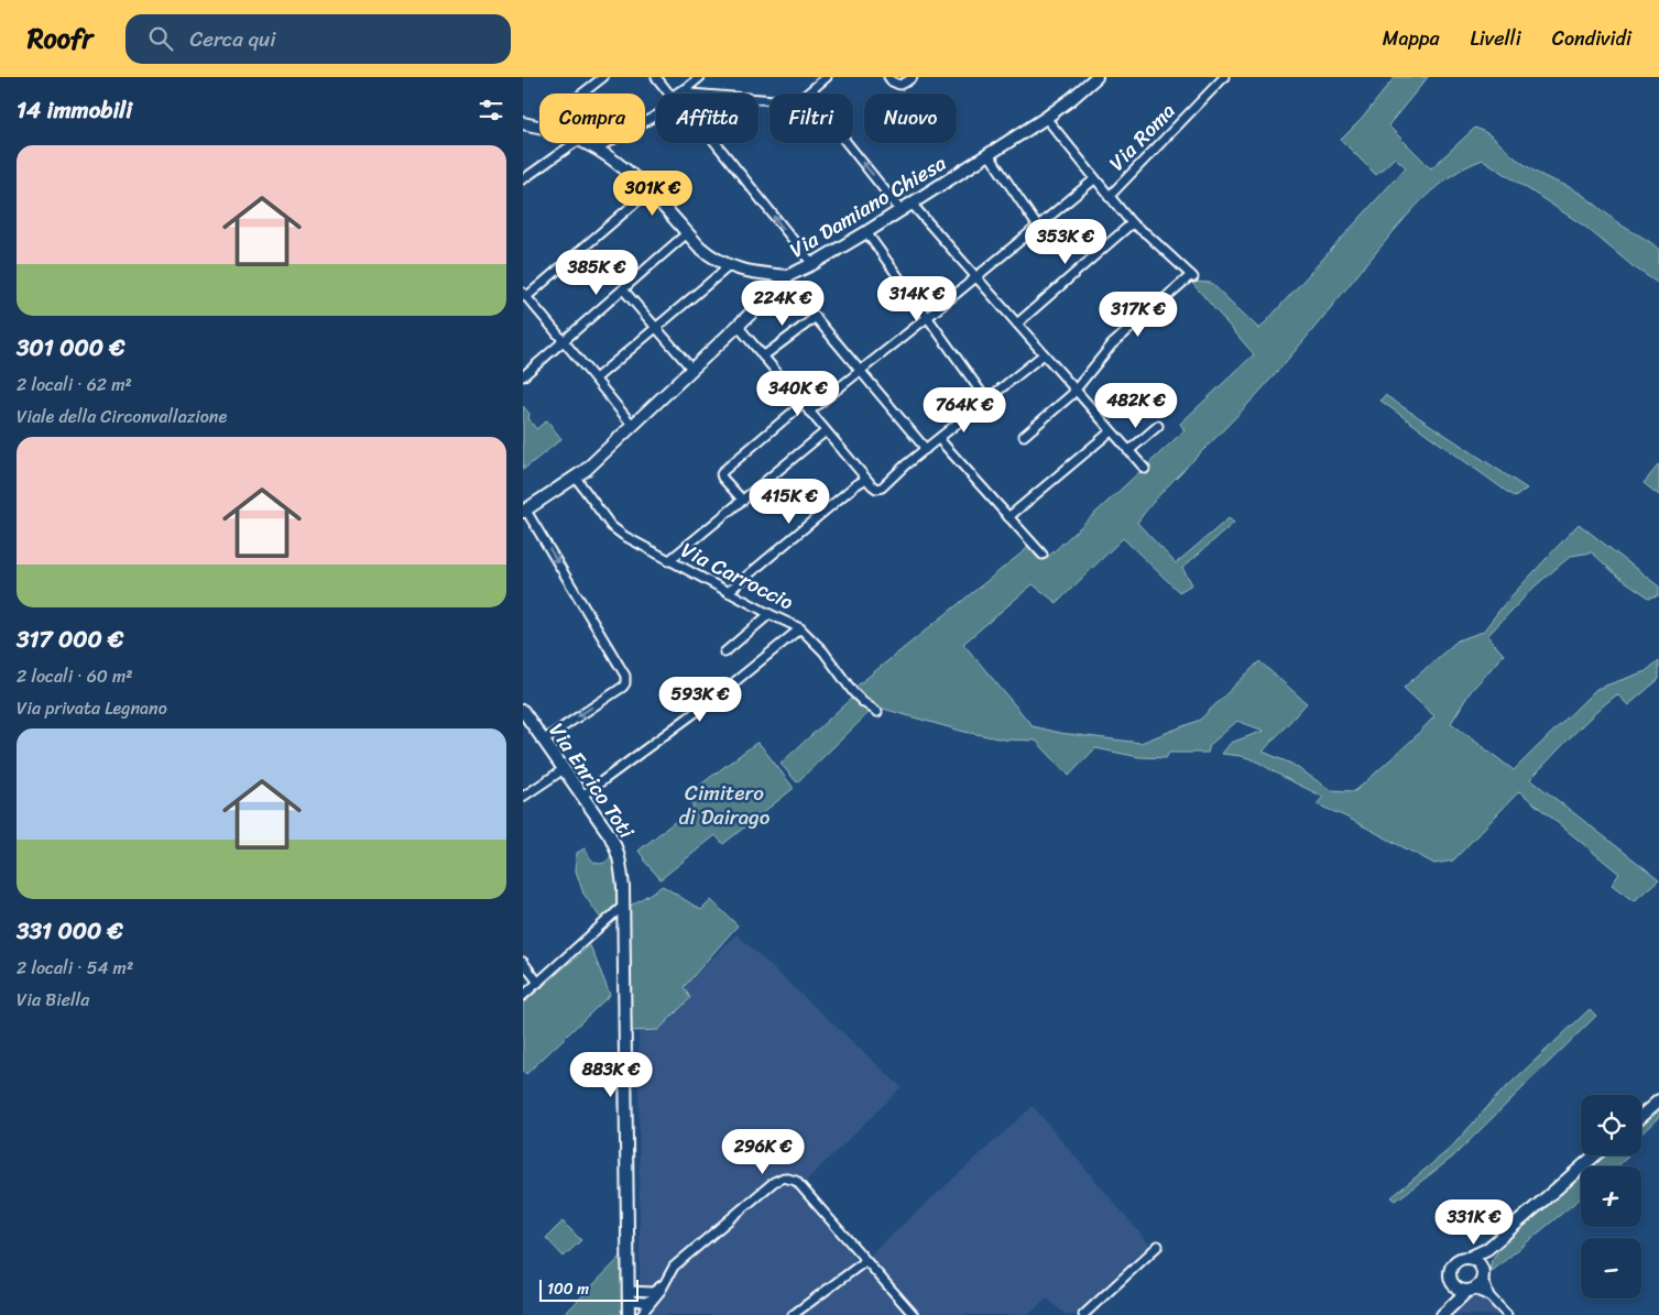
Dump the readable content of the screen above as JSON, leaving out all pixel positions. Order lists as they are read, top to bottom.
{
  "streets": {
    "street": [
      "Via Roma",
      "Via Damiano Chiesa",
      "Via Carroccio",
      "Via Enrico Toti"
    ]
  },
  "crossings": [
    ["Via Damiano Chiesa", "Via Carroccio"]
  ],
  "parks": ["Cimitero di Dairago"],
  "scale_bar": "100 m",
  "page": {
    "header": "Roofr",
    "search": "Cerca qui",
    "nav": ["Mappa", "Livelli", "Condividi"],
    "heading": "14 immobili",
    "chip": [
      "Compra",
      "Affitta",
      "Filtri",
      "Nuovo"
    ],
    "list": [
      {
        "name": "301 000 €",
        "note": "2 locali · 62 m² · Viale della Circonvallazione"
      },
      {
        "name": "317 000 €",
        "note": "2 locali · 60 m² · Via privata Legnano"
      },
      {
        "name": "331 000 €",
        "note": "2 locali · 54 m² · Via Biella"
      }
    ],
    "price": [
      "301K €",
      "353K €",
      "385K €",
      "314K €",
      "224K €",
      "317K €",
      "340K €",
      "482K €",
      "764K €",
      "415K €",
      "593K €",
      "883K €",
      "296K €",
      "331K €"
    ],
    "map_buttons": ["+", "−"],
    "scale": "100 m"
  }
}
